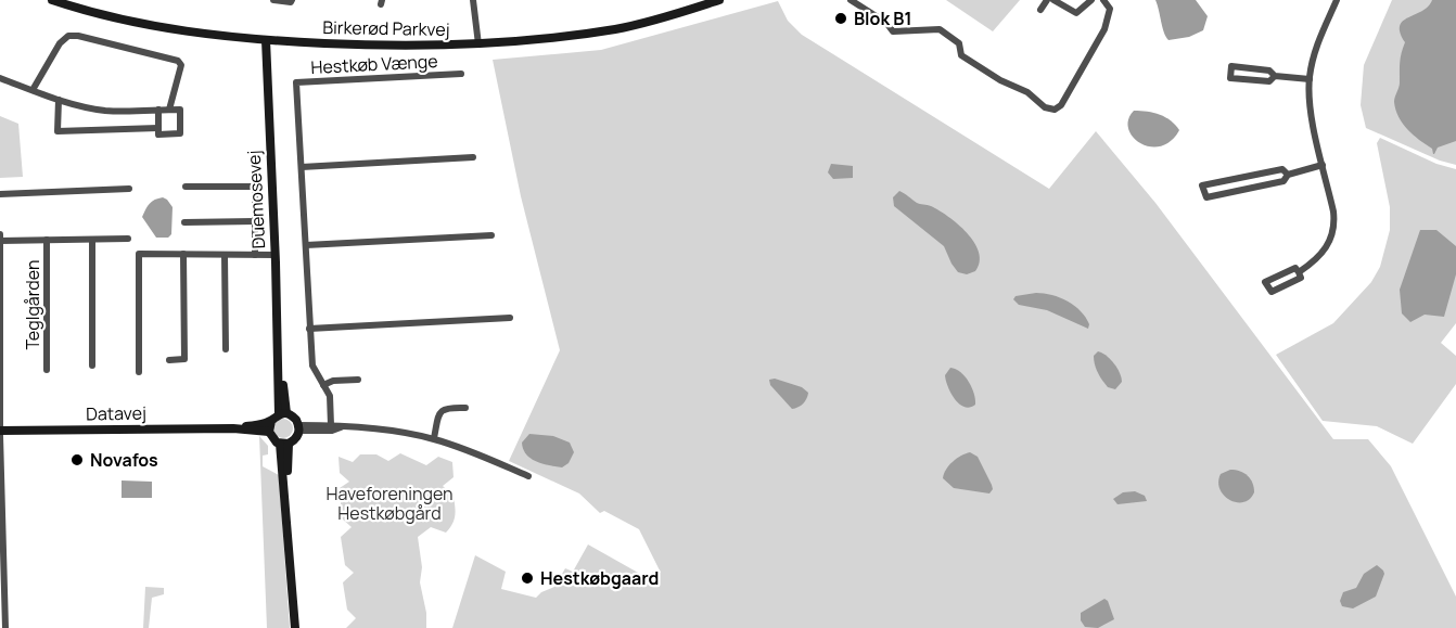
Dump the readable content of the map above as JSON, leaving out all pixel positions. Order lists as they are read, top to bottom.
{
  "streets": {
    "street": [
      "Birkerød Parkvej",
      "Hestkøb Vænge",
      "Duemosevej",
      "Teglgården",
      "Datavej"
    ]
  },
  "crossings": [
    ["Birkerød Parkvej", "Duemosevej"],
    ["Duemosevej", "Datavej"],
    ["Teglgården", "Datavej"]
  ],
  "parks": ["Haveforeningen Hestkøbgård"],
  "places": ["Blok B1", "Novafos", "Hestkøbgaard"]
}
